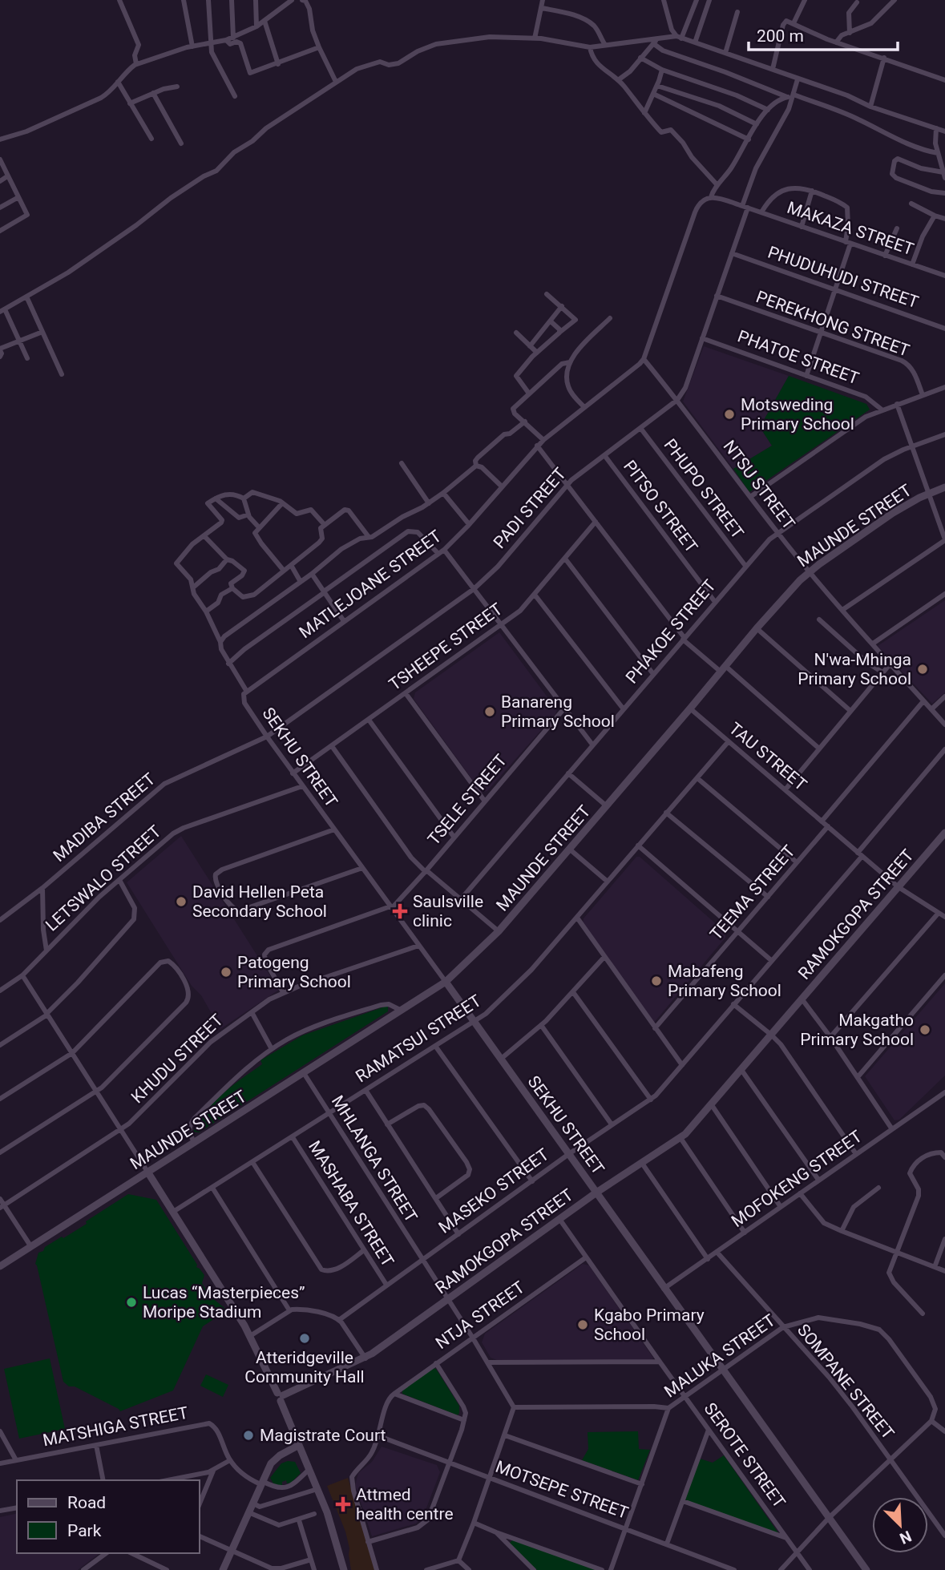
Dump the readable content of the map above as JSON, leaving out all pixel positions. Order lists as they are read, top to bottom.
{
  "streets": {
    "street": [
      "MAKAZA STREET",
      "PHUDUHUDI STREET",
      "PEREKHONG STREET",
      "PHATOE STREET",
      "NTSU STREET",
      "PHUPO STREET",
      "PITSO STREET",
      "PADI STREET",
      "MAUNDE STREET",
      "MATLEJOANE STREET",
      "PHAKOE STREET",
      "TSHEEPE STREET",
      "TAU STREET",
      "SEKHU STREET",
      "TSELE STREET",
      "MADIBA STREET",
      "LETSWALO STREET",
      "TEEMA STREET",
      "RAMOKGOPA STREET",
      "RAMATSUI STREET",
      "KHUDU STREET",
      "MHLANGA STREET",
      "MOFOKENG STREET",
      "MASEKO STREET",
      "MASHABA STREET",
      "NTJA STREET",
      "MALUKA STREET",
      "SOMPANE STREET",
      "MATSHIGA STREET",
      "SEROTE STREET",
      "MOTSEPE STREET"
    ]
  },
  "crossings": [
    ["MAKAZA STREET", "PADI STREET"],
    ["PHUDUHUDI STREET", "PADI STREET"],
    ["PEREKHONG STREET", "PADI STREET"],
    ["PHATOE STREET", "PADI STREET"],
    ["NTSU STREET", "PADI STREET"],
    ["NTSU STREET", "MAUNDE STREET"],
    ["NTSU STREET", "MATLEJOANE STREET"],
    ["NTSU STREET", "PHAKOE STREET"],
    ["PHUPO STREET", "PADI STREET"],
    ["PHUPO STREET", "PHAKOE STREET"],
    ["PITSO STREET", "PADI STREET"],
    ["PITSO STREET", "PHAKOE STREET"],
    ["PADI STREET", "MATLEJOANE STREET"],
    ["PADI STREET", "SEKHU STREET"],
    ["PADI STREET", "MADIBA STREET"],
    ["MAUNDE STREET", "TAU STREET"],
    ["MAUNDE STREET", "SEKHU STREET"],
    ["MAUNDE STREET", "MHLANGA STREET"],
    ["MATLEJOANE STREET", "SEKHU STREET"],
    ["TSHEEPE STREET", "SEKHU STREET"],
    ["TAU STREET", "TEEMA STREET"],
    ["TAU STREET", "RAMOKGOPA STREET"],
    ["TAU STREET", "RAMATSUI STREET"],
    ["TAU STREET", "MASEKO STREET"],
    ["SEKHU STREET", "TSELE STREET"],
    ["SEKHU STREET", "MADIBA STREET"],
    ["SEKHU STREET", "LETSWALO STREET"],
    ["SEKHU STREET", "RAMOKGOPA STREET"],
    ["SEKHU STREET", "RAMATSUI STREET"],
    ["SEKHU STREET", "KHUDU STREET"],
    ["SEKHU STREET", "MOFOKENG STREET"],
    ["SEKHU STREET", "MASEKO STREET"],
    ["SEKHU STREET", "MALUKA STREET"],
    ["RAMOKGOPA STREET", "MHLANGA STREET"],
    ["RAMOKGOPA STREET", "SEROTE STREET"],
    ["RAMATSUI STREET", "MHLANGA STREET"],
    ["RAMATSUI STREET", "MASHABA STREET"],
    ["MHLANGA STREET", "MASEKO STREET"],
    ["MHLANGA STREET", "NTJA STREET"],
    ["MOFOKENG STREET", "SOMPANE STREET"],
    ["MASEKO STREET", "MASHABA STREET"],
    ["NTJA STREET", "SEROTE STREET"],
    ["MALUKA STREET", "SOMPANE STREET"],
    ["MALUKA STREET", "SEROTE STREET"],
    ["MALUKA STREET", "MOTSEPE STREET"]
  ],
  "places": {
    "other": [
      "Motsweding Primary School",
      "N'wa-Mhinga Primary School",
      "Banareng Primary School",
      "David Hellen Peta Secondary School",
      "Patogeng Primary School",
      "Mabafeng Primary School",
      "Makgatho Primary School",
      "Lucas “Masterpieces” Moripe Stadium",
      "Kgabo Primary School",
      "Atteridgeville Community Hall",
      "Magistrate Court"
    ],
    "health": ["Saulsville clinic", "Attmed health centre"]
  },
  "legend": ["Road", "Park"],
  "scale_bar": "200 m",
  "north": "bottom right"
}
